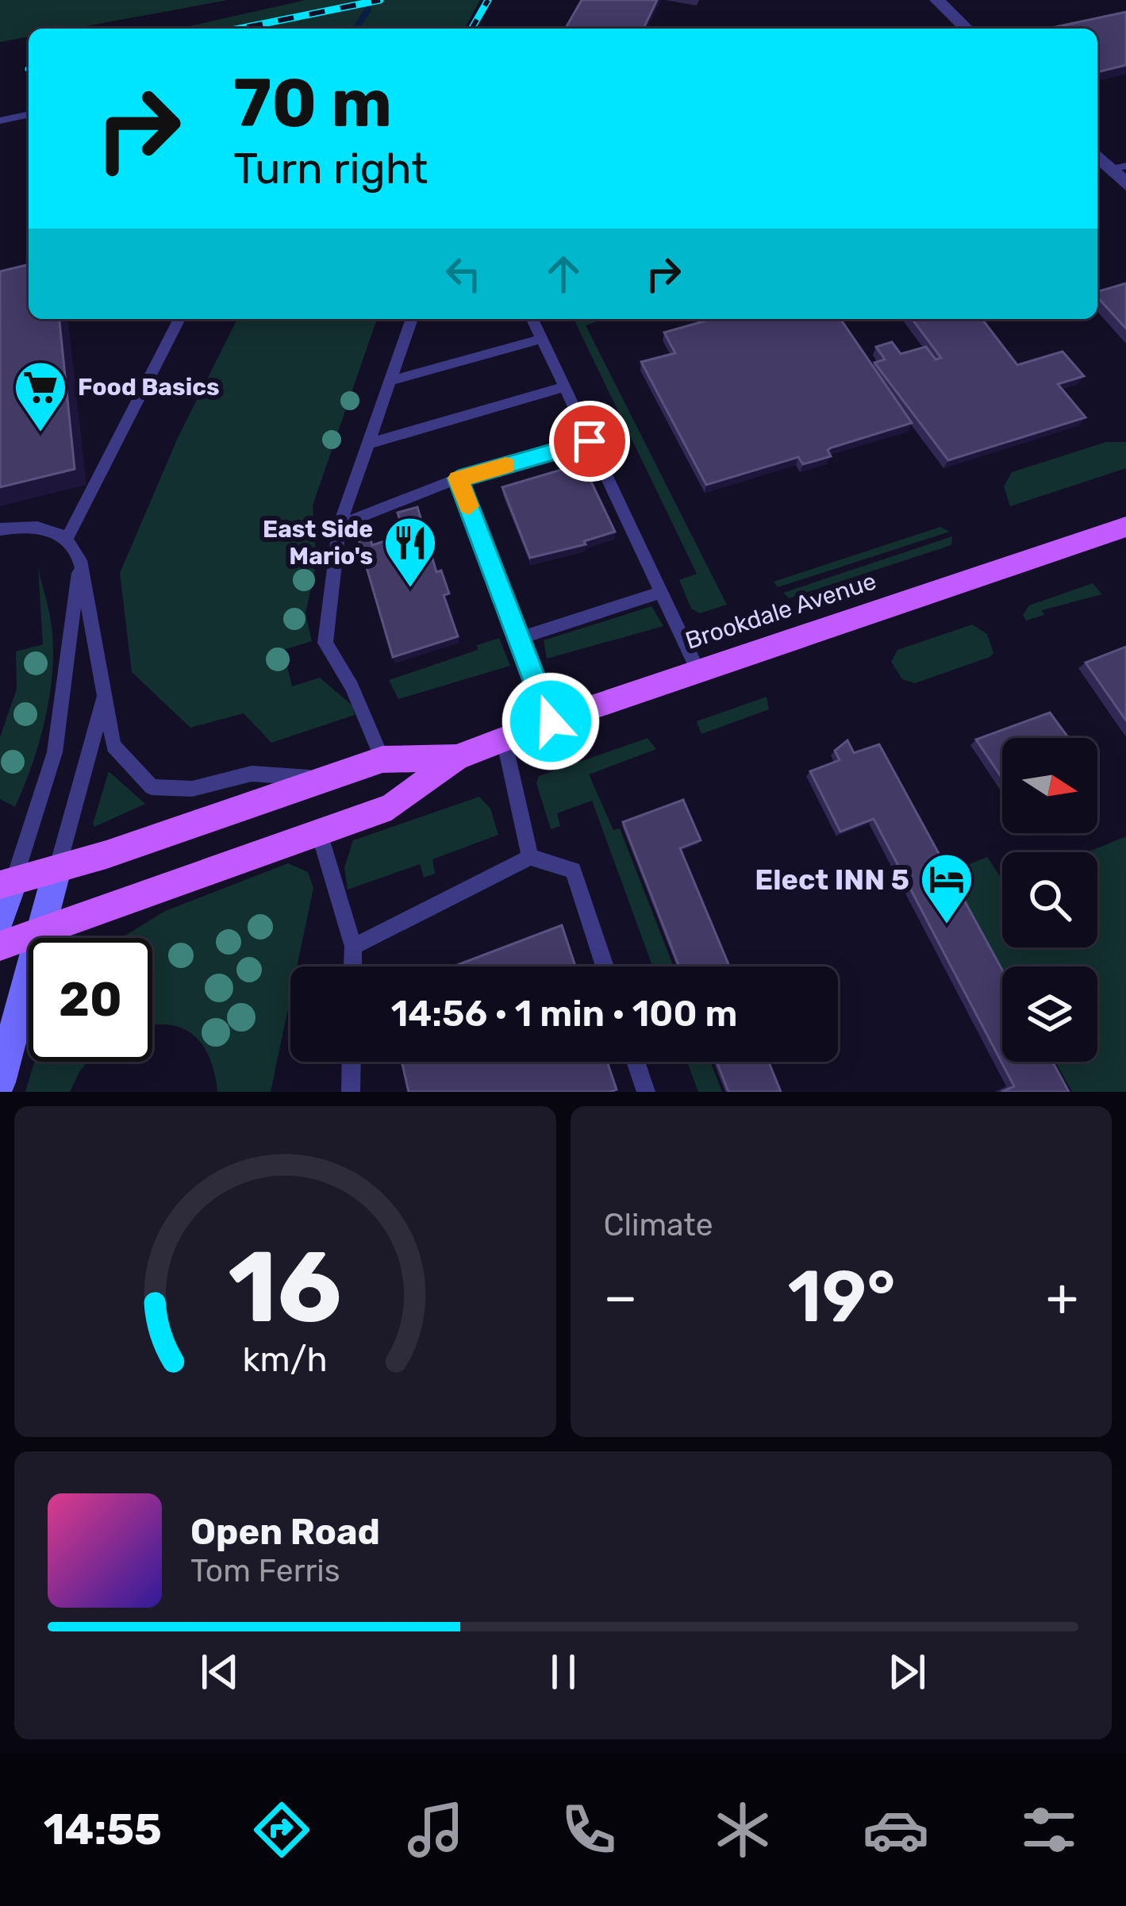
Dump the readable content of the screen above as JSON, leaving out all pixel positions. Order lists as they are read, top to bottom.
{
  "streets": {
    "main road": ["Brookdale Avenue"]
  },
  "places": {
    "supermarket": ["Food Basics"],
    "restaurant": ["East Side Mario's"],
    "hotel": ["Elect INN 5"]
  },
  "north": "right",
  "page": {
    "turn": ["70 m", "Turn right"],
    "limit": "20",
    "trip": "14:56 · 1 min · 100 m",
    "tile": "Climate",
    "heat": ["−", "19°", "+"],
    "song": ["Open Road", "Tom Ferris"],
    "tabs": "14:55",
    "gauge": ["16", "km/h"]
  }
}
